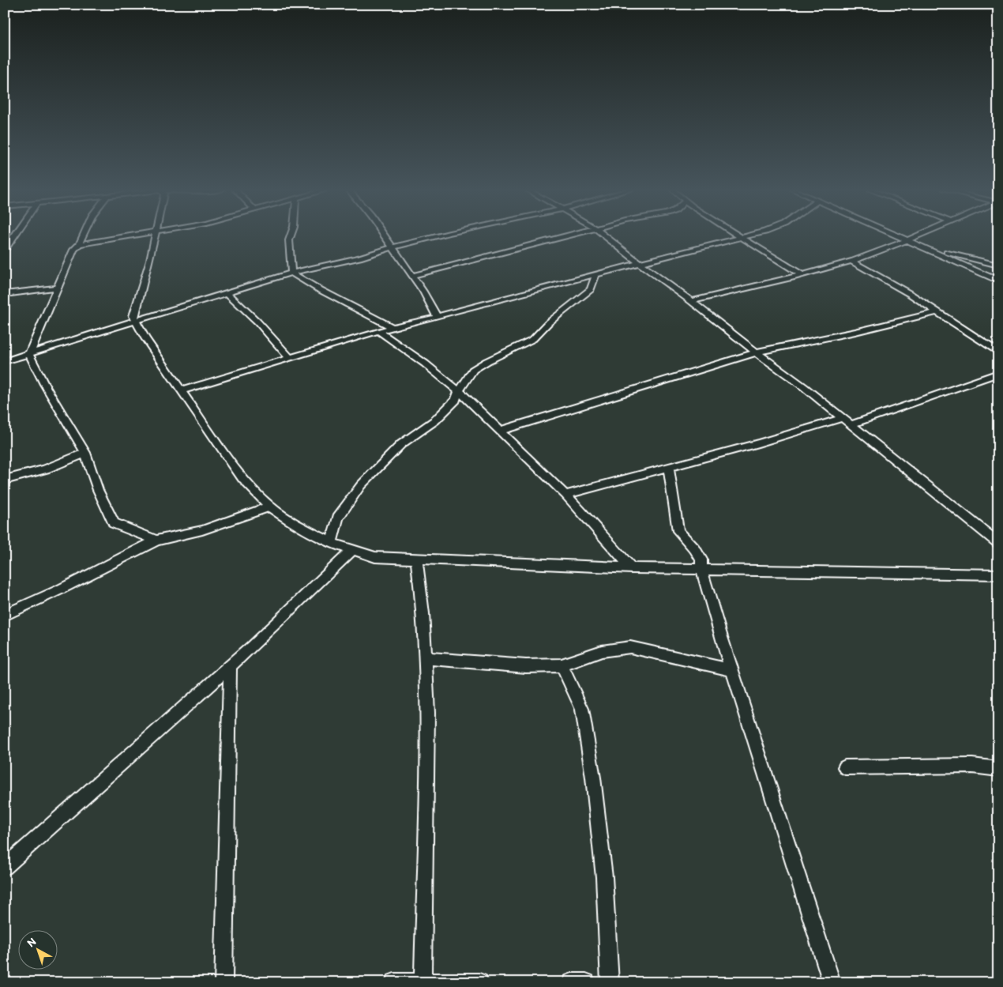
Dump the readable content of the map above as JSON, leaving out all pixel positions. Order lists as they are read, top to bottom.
{
  "north": "top left"
}
